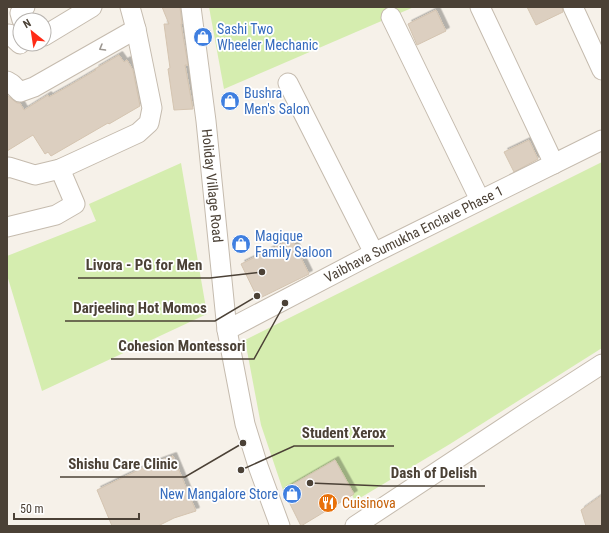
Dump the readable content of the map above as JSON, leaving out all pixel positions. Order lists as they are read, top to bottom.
{
  "streets": {
    "street": ["Holiday Village Road", "Vaibhava Sumukha Enclave Phase 1"]
  },
  "crossings": [
    ["Holiday Village Road", "Vaibhava Sumukha Enclave Phase 1"]
  ],
  "places": {
    "shop": [
      "Sashi Two Wheeler Mechanic",
      "Bushra Men's Salon",
      "Magique Family Saloon",
      "New Mangalore Store"
    ],
    "other": [
      "Livora - PG for Men",
      "Darjeeling Hot Momos",
      "Cohesion Montessori",
      "Shishu Care Clinic",
      "Student Xerox",
      "Dash of Delish"
    ],
    "restaurant": ["Cuisinova"]
  },
  "scale_bar": "50 m",
  "north": "top left"
}
